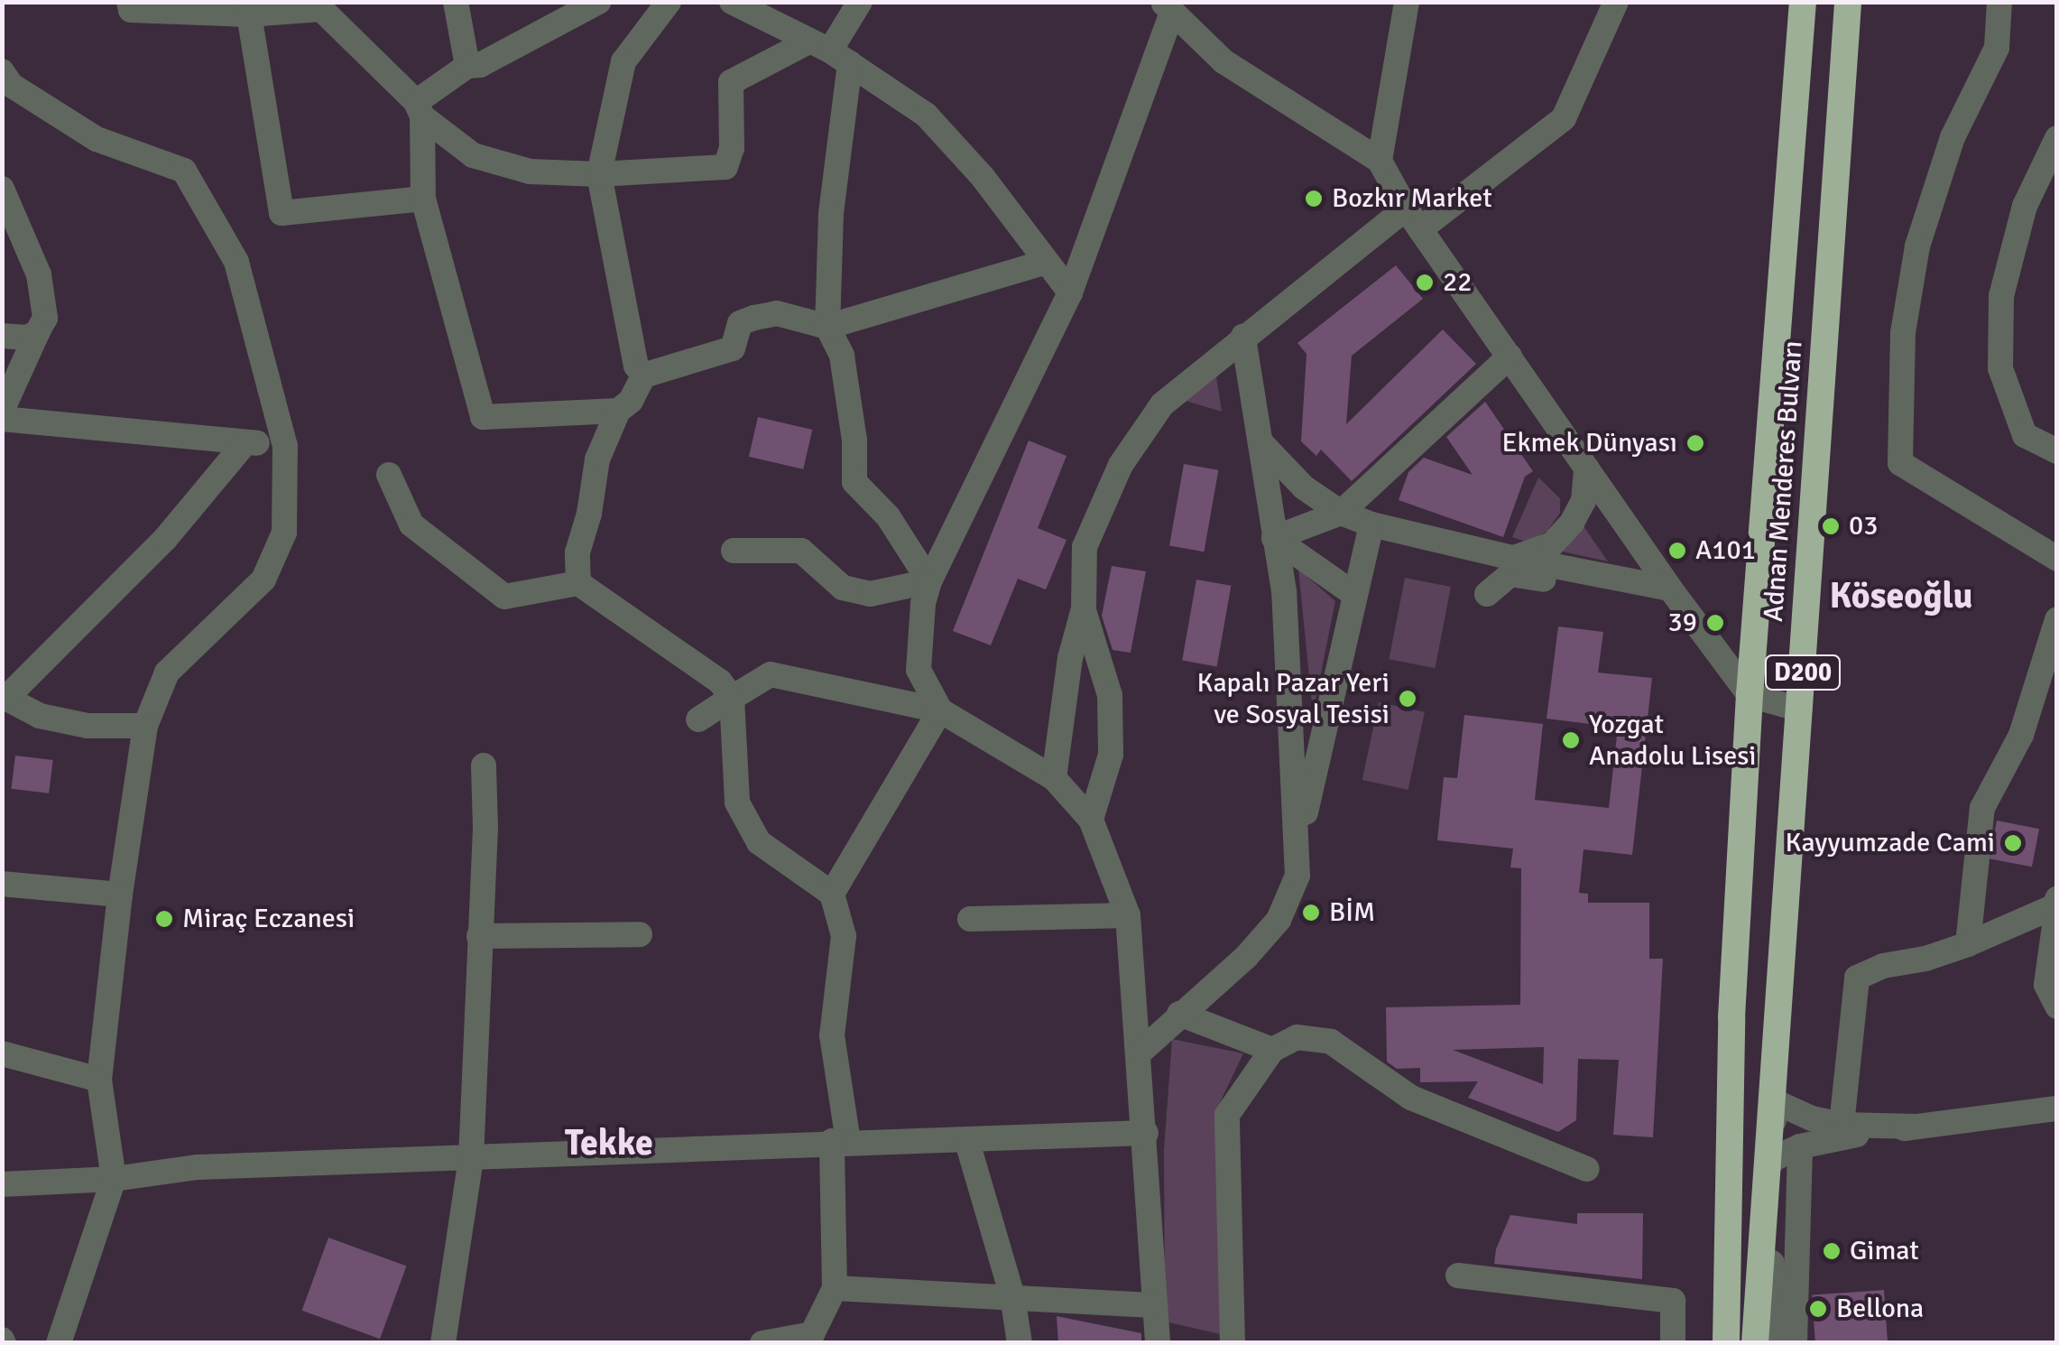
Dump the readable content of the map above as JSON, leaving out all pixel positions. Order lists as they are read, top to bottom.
{
  "streets": {
    "highway": ["Adnan Menderes Bulvarı", "D200"]
  },
  "districts": ["Köseoğlu", "Tekke"],
  "places": [
    "Bozkır Market",
    "22",
    "Ekmek Dünyası",
    "03",
    "A101",
    "39",
    "Kapalı Pazar Yeri ve Sosyal Tesisi",
    "Yozgat Anadolu Lisesi",
    "Kayyumzade Cami",
    "BİM",
    "Miraç Eczanesi",
    "Gimat",
    "Bellona"
  ]
}
